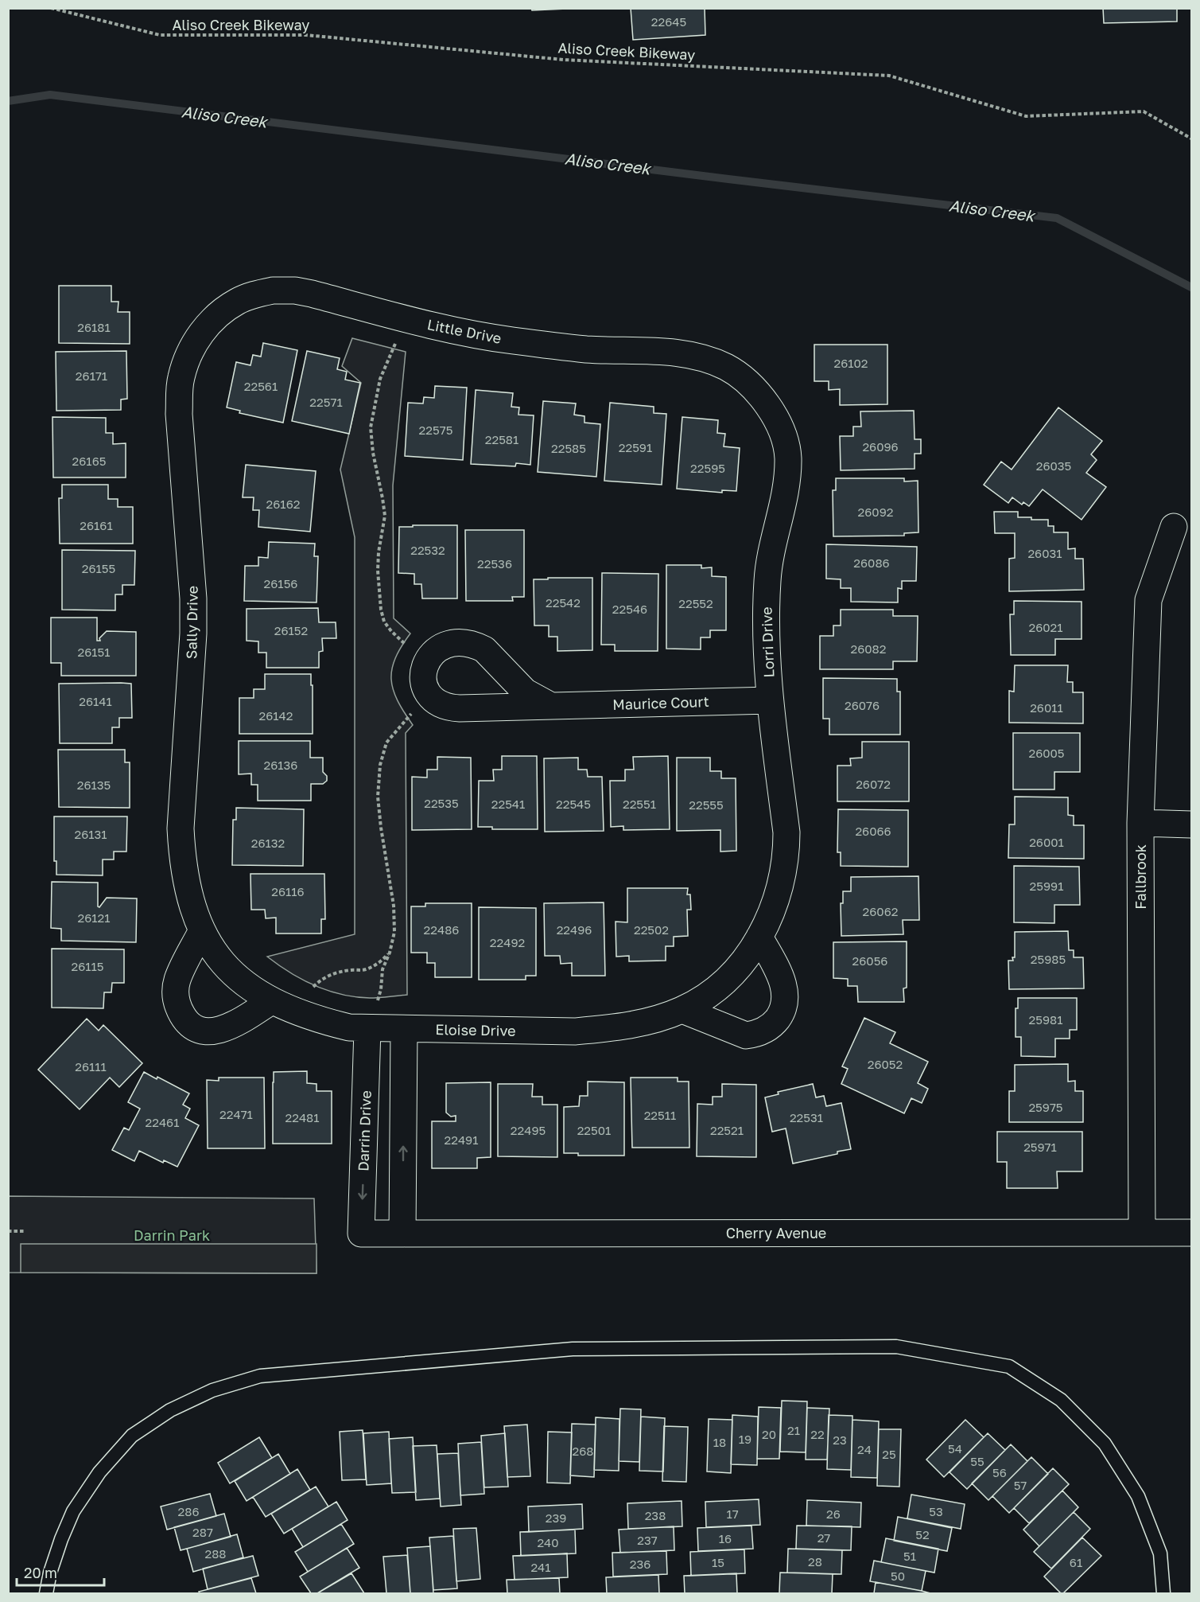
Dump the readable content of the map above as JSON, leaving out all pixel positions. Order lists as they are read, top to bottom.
{
  "streets": {
    "street": [
      "Little Drive",
      "Sally Drive",
      "Lorri Drive",
      "Maurice Court",
      "Fallbrook",
      "Eloise Drive",
      "Darrin Drive",
      "Cherry Avenue"
    ],
    "path": ["Aliso Creek Bikeway"]
  },
  "crossings": [
    ["Little Drive", "Sally Drive"],
    ["Little Drive", "Lorri Drive"],
    ["Sally Drive", "Eloise Drive"],
    ["Lorri Drive", "Maurice Court"],
    ["Lorri Drive", "Eloise Drive"],
    ["Fallbrook", "Cherry Avenue"],
    ["Eloise Drive", "Darrin Drive"],
    ["Darrin Drive", "Cherry Avenue"]
  ],
  "water": ["Aliso Creek"],
  "parks": ["Darrin Park"],
  "house_numbers": [
    "22645",
    "26181",
    "26102",
    "26171",
    "22561",
    "22571",
    "22575",
    "22581",
    "26096",
    "22591",
    "22585",
    "26165",
    "26035",
    "22595",
    "26162",
    "26092",
    "26161",
    "22532",
    "26031",
    "26086",
    "22536",
    "26155",
    "26156",
    "22542",
    "22552",
    "22546",
    "26021",
    "26152",
    "26082",
    "26151",
    "26141",
    "26076",
    "26011",
    "26142",
    "26005",
    "26136",
    "26072",
    "26135",
    "22535",
    "22541",
    "22545",
    "22551",
    "22555",
    "26066",
    "26131",
    "26001",
    "26132",
    "25991",
    "26116",
    "26062",
    "26121",
    "22486",
    "22496",
    "22502",
    "22492",
    "25985",
    "26056",
    "26115",
    "25981",
    "26052",
    "26111",
    "25975",
    "22471",
    "22511",
    "22481",
    "22531",
    "22461",
    "22495",
    "22501",
    "22521",
    "22491",
    "25971",
    "21",
    "20",
    "22",
    "19",
    "23",
    "18",
    "54",
    "24",
    "268",
    "25",
    "55",
    "56",
    "57",
    "286",
    "53",
    "17",
    "26",
    "238",
    "239",
    "287",
    "52",
    "27",
    "16",
    "237",
    "240",
    "288",
    "51",
    "28",
    "15",
    "61",
    "236",
    "241",
    "50"
  ],
  "scale_bar": "20 m"
}
